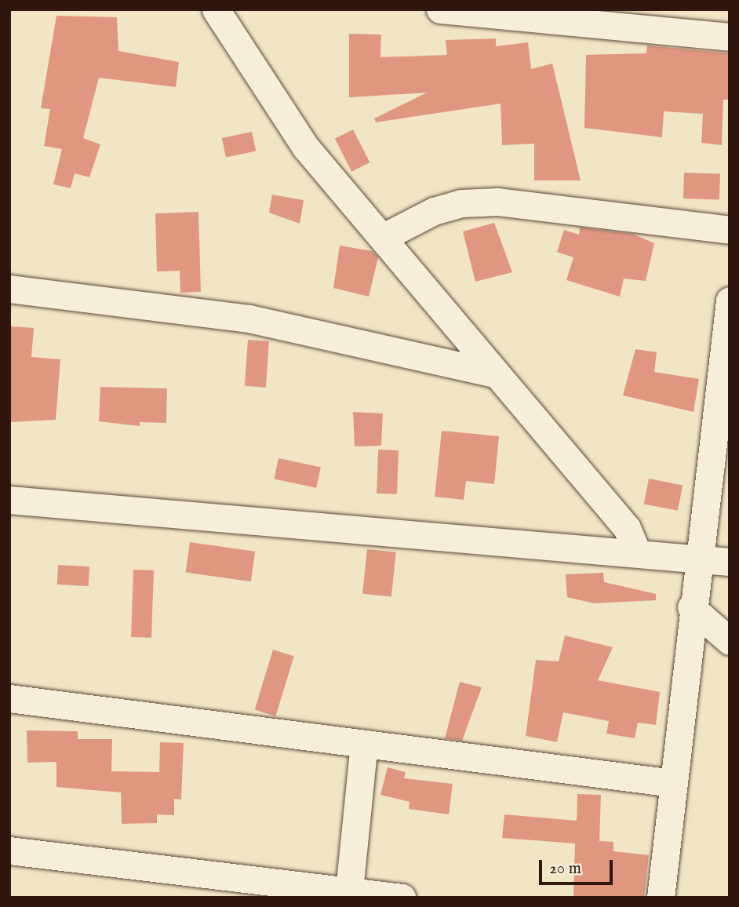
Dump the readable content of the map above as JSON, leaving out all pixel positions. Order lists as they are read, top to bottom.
{
  "scale_bar": "20 m"
}
